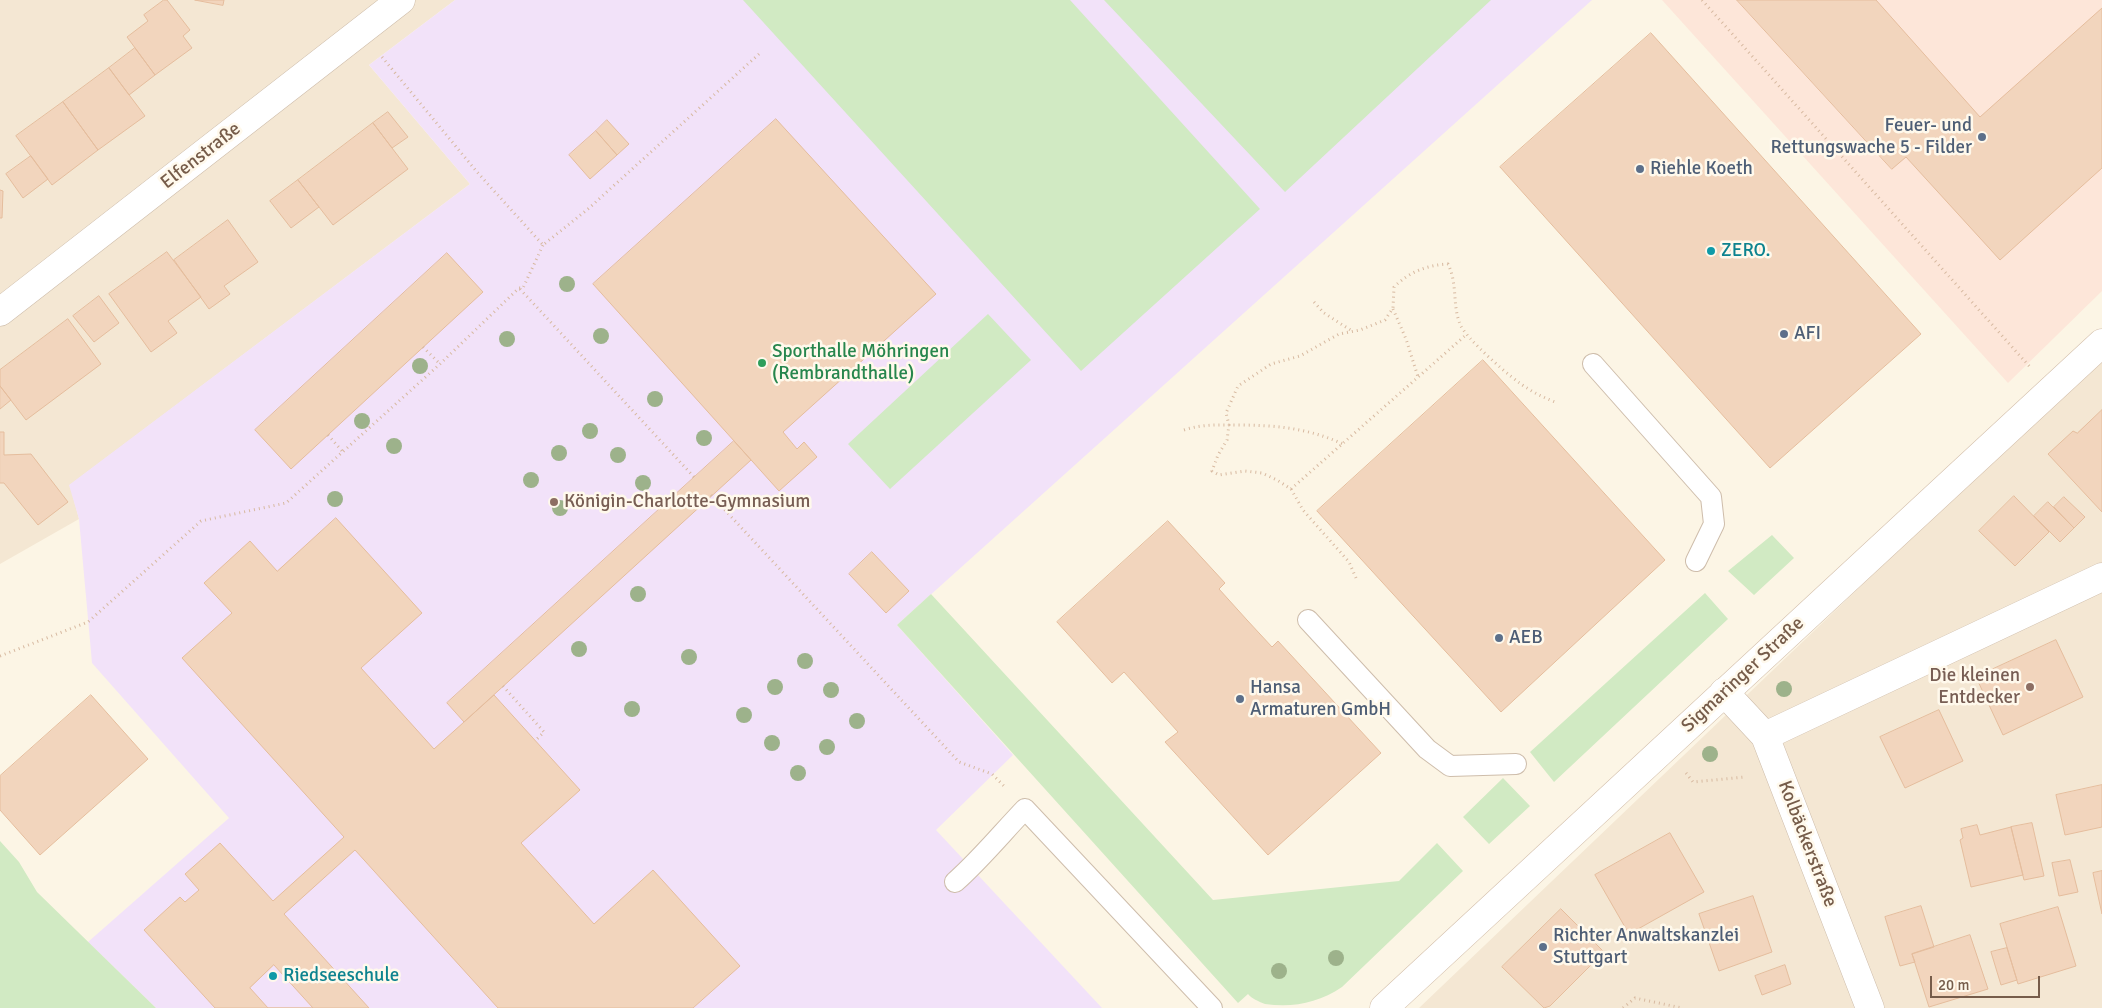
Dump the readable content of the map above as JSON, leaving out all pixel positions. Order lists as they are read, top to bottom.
{
  "streets": {
    "street": ["Elfenstraße", "Sigmaringer Straße", "Kolbäckerstraße"]
  },
  "crossings": [
    ["Sigmaringer Straße", "Kolbäckerstraße"]
  ],
  "places": [
    "Feuer- und Rettungswache 5 - Filder",
    "Riehle Koeth",
    "ZERO.",
    "AFI",
    "Sporthalle Möhringen (Rembrandthalle)",
    "Königin-Charlotte-Gymnasium",
    "AEB",
    "Die kleinen Entdecker",
    "Hansa Armaturen GmbH",
    "Richter Anwaltskanzlei Stuttgart",
    "Riedseeschule"
  ],
  "scale_bar": "20 m"
}
